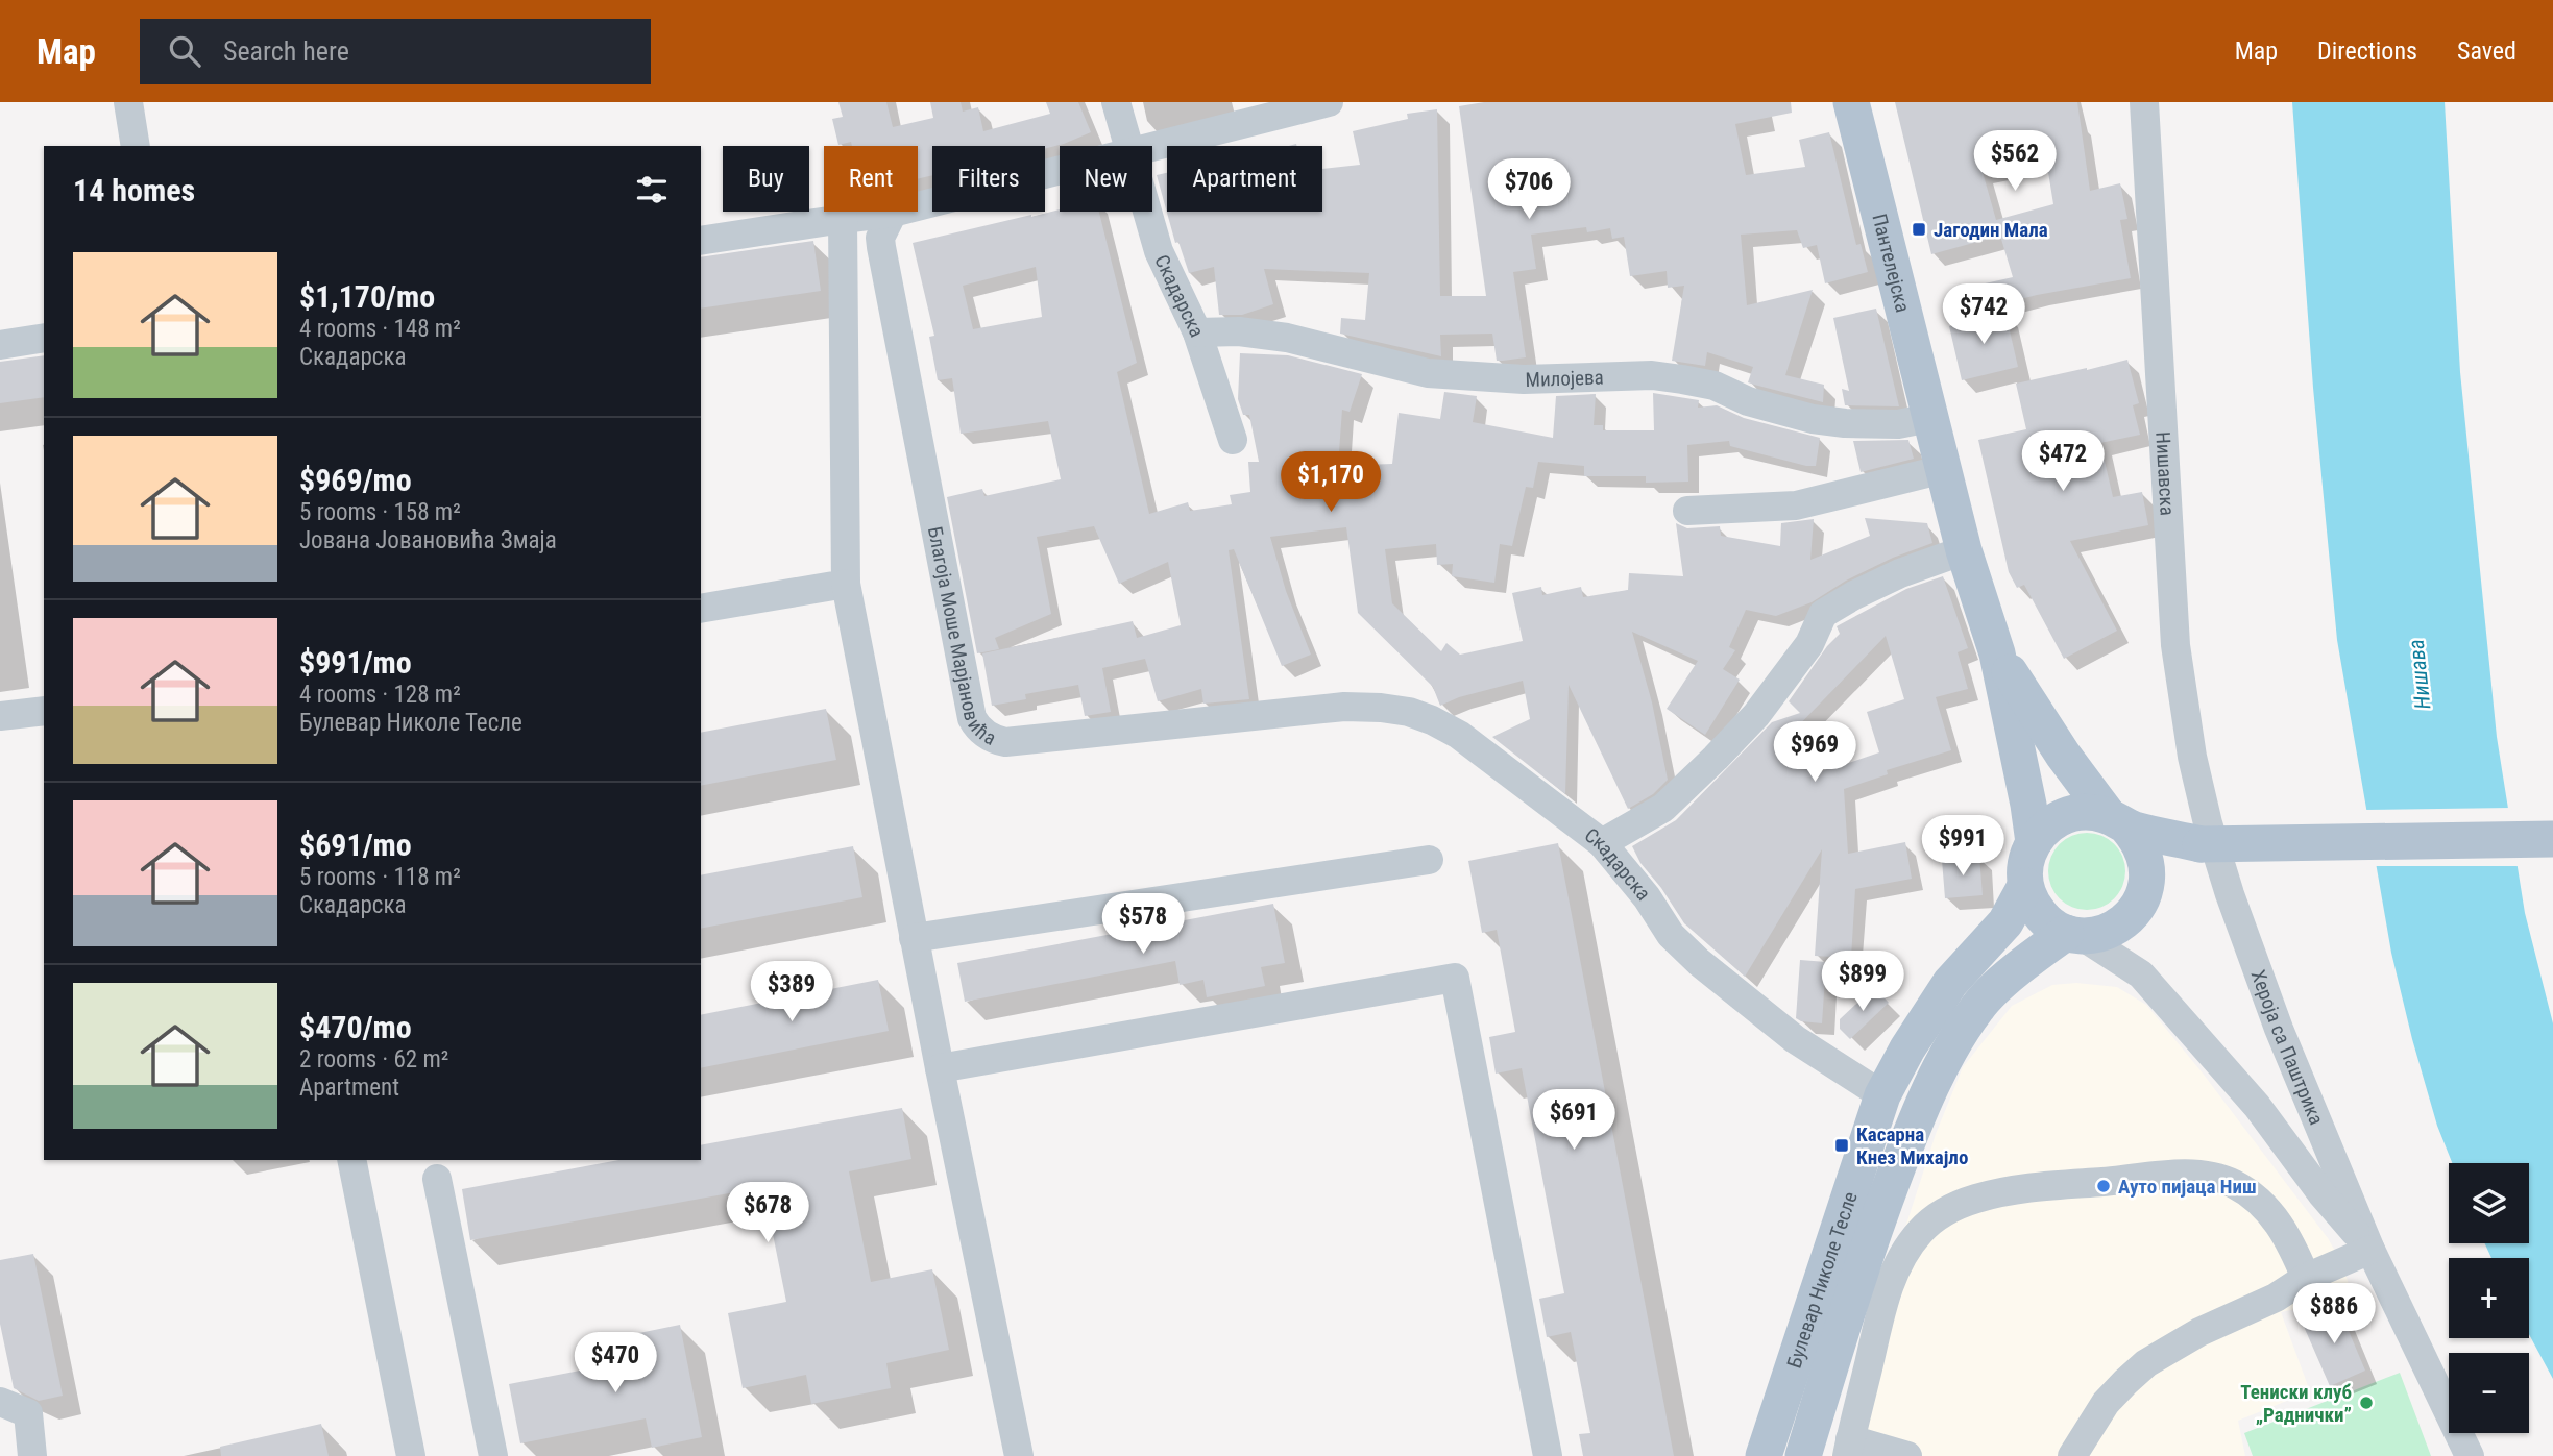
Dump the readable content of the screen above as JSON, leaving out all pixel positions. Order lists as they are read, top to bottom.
{
  "streets": {
    "main road": ["Пантелејска", "Булевар Николе Тесле"],
    "street": [
      "Скадарска",
      "Милојева",
      "Нишавска",
      "Благоја Моше Марјановића",
      "Хероја са Паштрика"
    ]
  },
  "crossings": [
    ["Пантелејска", "Милојева"],
    ["Пантелејска", "Хероја са Паштрика"],
    ["Пантелејска", "Булевар Николе Тесле"],
    ["Скадарска", "Милојева"],
    ["Скадарска", "Благоја Моше Марјановића"],
    ["Скадарска", "Булевар Николе Тесле"],
    ["Нишавска", "Хероја са Паштрика"],
    ["Нишавска", "Булевар Николе Тесле"],
    ["Хероја са Паштрика", "Булевар Николе Тесле"]
  ],
  "water": ["Нишава"],
  "places": {
    "transit": ["Јагодин Мала", "Касарна Кнез Михајло"],
    "other": ["Ауто пијаца Ниш", "Тениски клуб „Раднички”"]
  },
  "page": {
    "header": "Map",
    "search": "Search here",
    "nav": ["Map", "Directions", "Saved"],
    "price": [
      "$562",
      "$706",
      "$742",
      "$472",
      "$1,170",
      "$969",
      "$991",
      "$578",
      "$899",
      "$389",
      "$691",
      "$678",
      "$886",
      "$470"
    ],
    "chip": [
      "Buy",
      "Rent",
      "Filters",
      "New",
      "Apartment"
    ],
    "heading": "14 homes",
    "list": [
      {
        "name": "$1,170/mo",
        "note": "4 rooms · 148 m² · Скадарска"
      },
      {
        "name": "$969/mo",
        "note": "5 rooms · 158 m² · Јована Јовановића Змаја"
      },
      {
        "name": "$991/mo",
        "note": "4 rooms · 128 m² · Булевар Николе Тесле"
      },
      {
        "name": "$691/mo",
        "note": "5 rooms · 118 m² · Скадарска"
      },
      {
        "name": "$470/mo",
        "note": "2 rooms · 62 m² · Apartment"
      }
    ],
    "map_buttons": ["+", "−"]
  }
}
